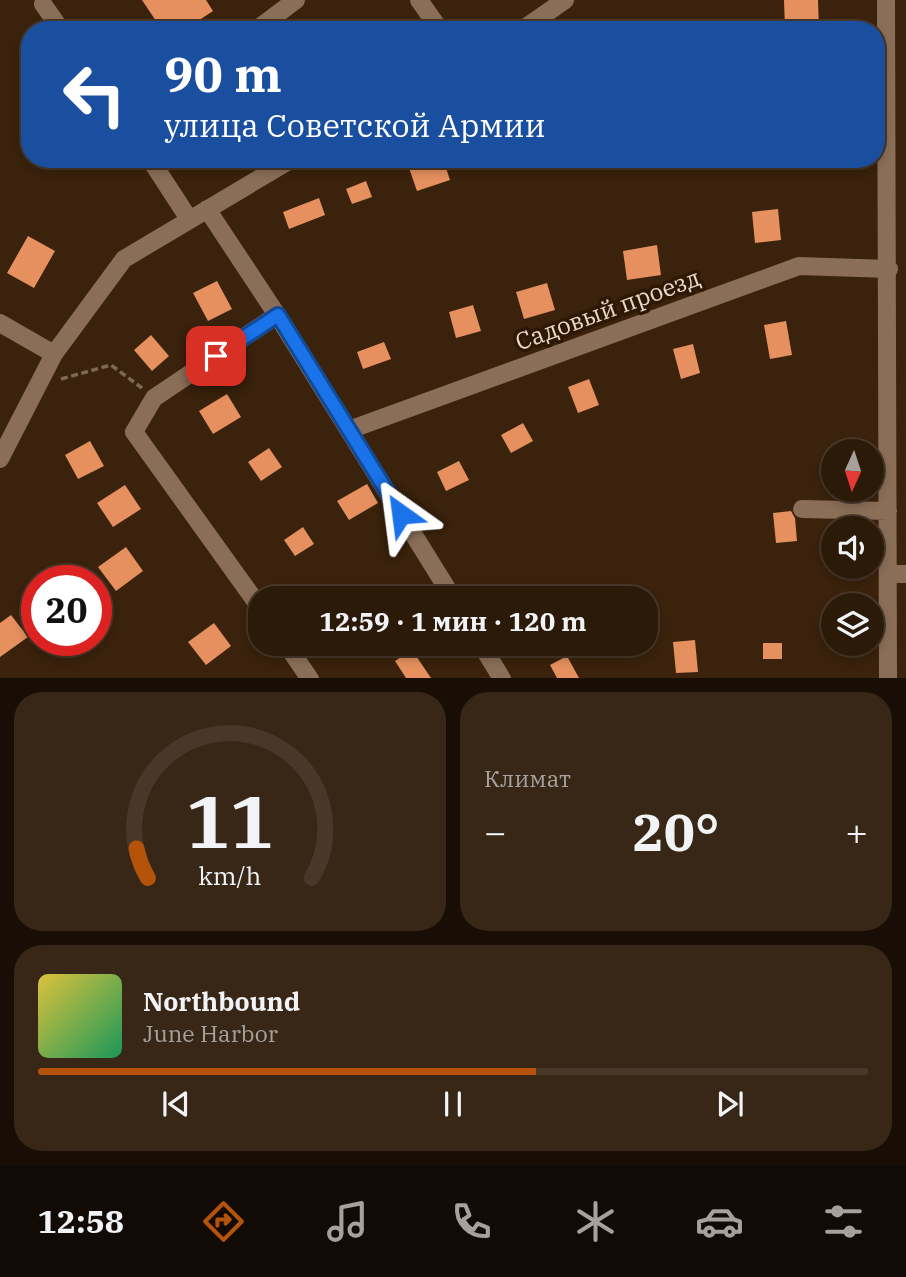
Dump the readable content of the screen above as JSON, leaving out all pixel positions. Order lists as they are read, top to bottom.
{
  "streets": {
    "street": ["Садовый проезд"]
  },
  "north": "bottom",
  "page": {
    "turn": ["90 m", "улица Советской Армии"],
    "limit": "20",
    "trip": "12:59 · 1 мин · 120 m",
    "tile": "Климат",
    "heat": ["−", "20°", "+"],
    "song": ["Northbound", "June Harbor"],
    "tabs": "12:58",
    "gauge": ["11", "km/h"]
  }
}
